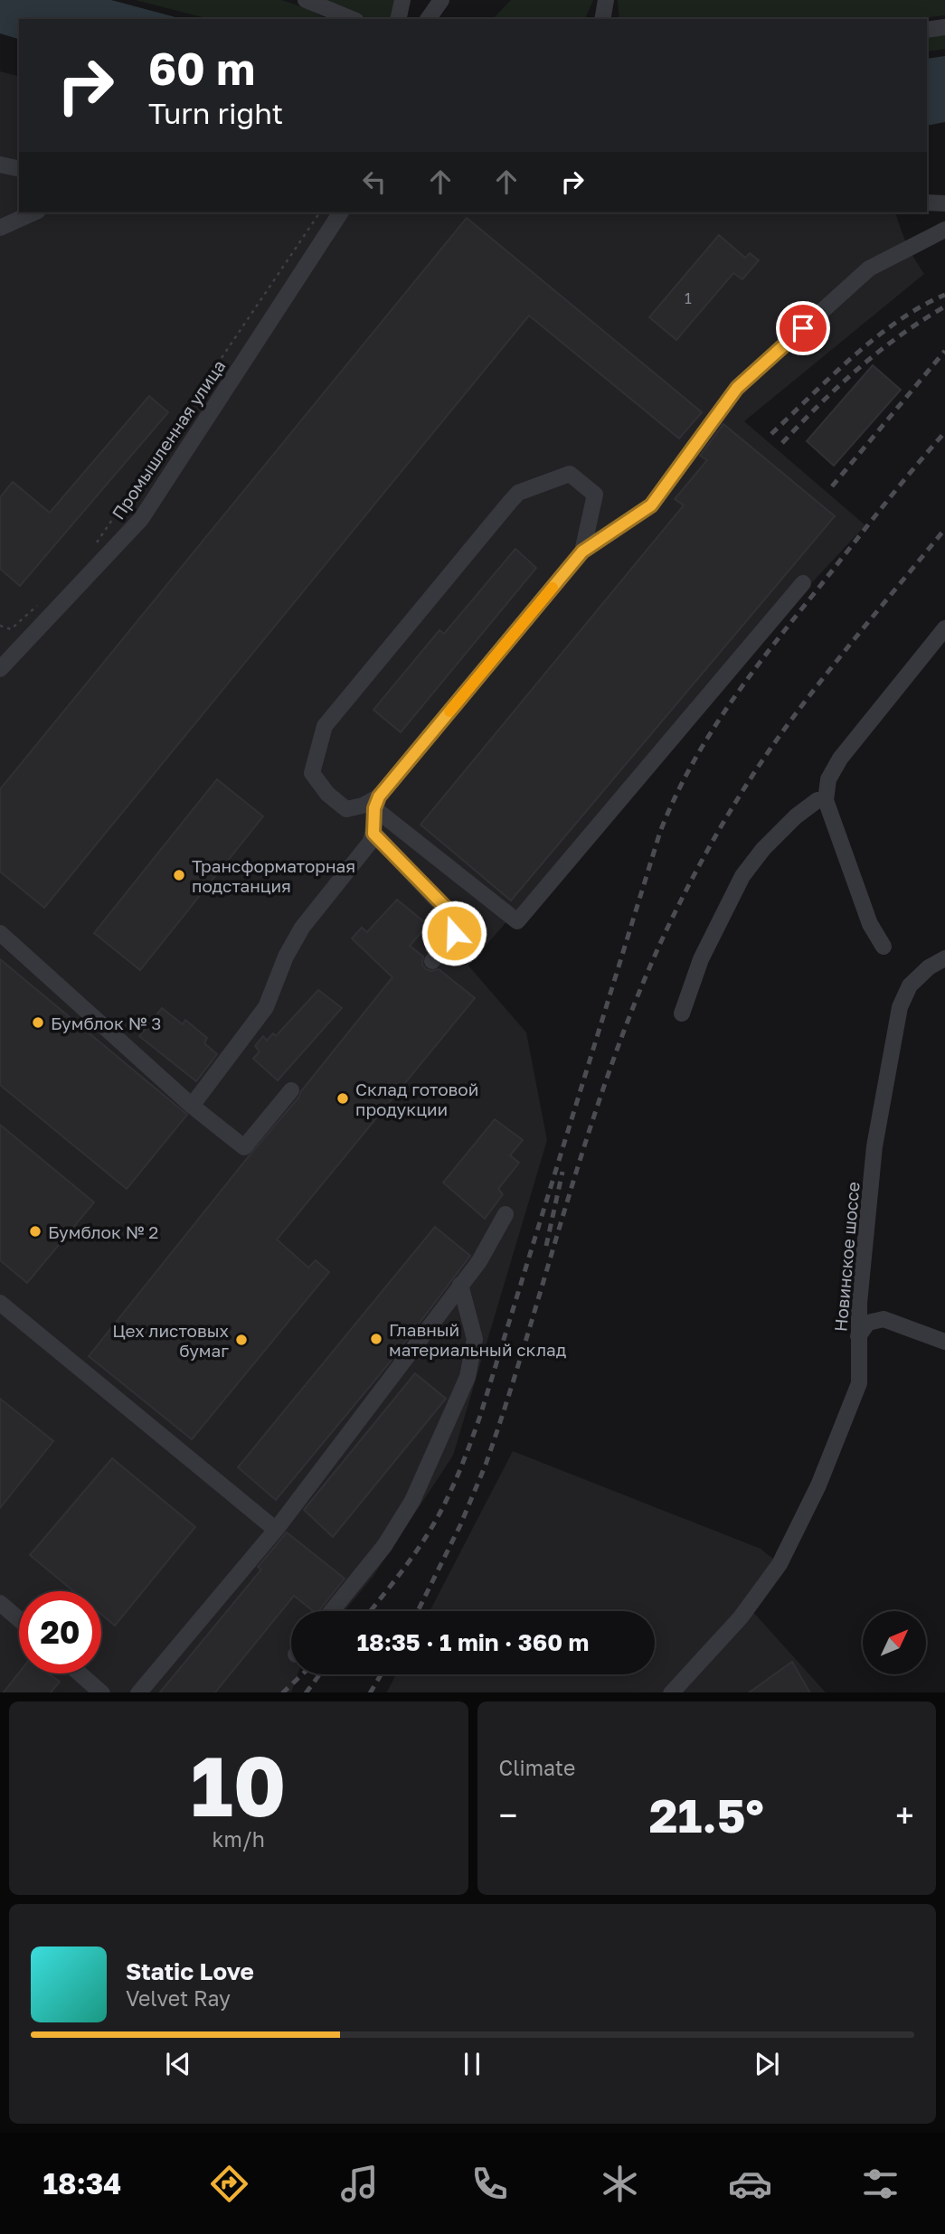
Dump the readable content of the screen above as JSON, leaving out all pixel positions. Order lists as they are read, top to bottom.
{
  "streets": {
    "street": ["Промышленная улица", "Новинское шоссе"]
  },
  "places": [
    "Трансформаторная подстанция",
    "Бумблок № 3",
    "Склад готовой продукции",
    "Бумблок № 2",
    "Главный материальный склад",
    "Цех листовых бумаг"
  ],
  "house_numbers": ["1"],
  "north": "top right",
  "page": {
    "turn": ["60 m", "Turn right"],
    "limit": "20",
    "trip": "18:35 · 1 min · 360 m",
    "tile": [
      ["10", "km/h"],
      "Climate"
    ],
    "heat": ["−", "21.5°", "+"],
    "song": ["Static Love", "Velvet Ray"],
    "tabs": "18:34"
  }
}
